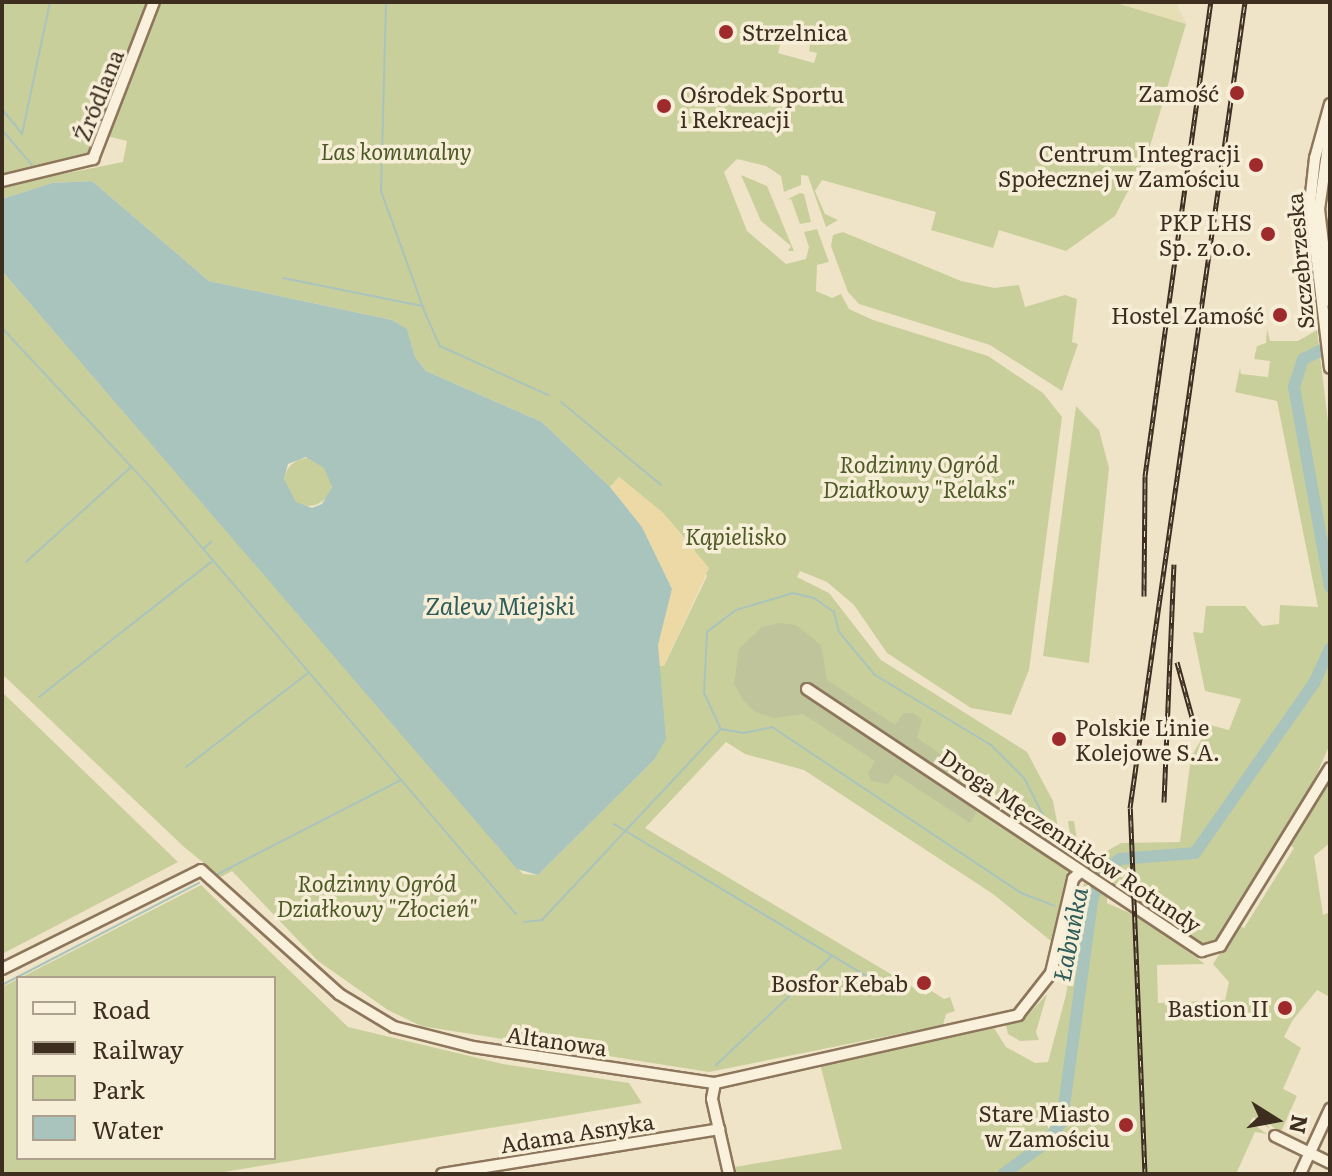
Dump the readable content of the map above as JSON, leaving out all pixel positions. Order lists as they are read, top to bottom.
{
  "streets": {
    "street": [
      "Źródlana",
      "Szczebrzeska",
      "Droga Męczenników Rotundy",
      "Altanowa",
      "Adama Asnyka"
    ]
  },
  "crossings": [
    ["Droga Męczenników Rotundy", "Altanowa"]
  ],
  "water": ["Zalew Miejski", "Łabuńka"],
  "parks": [
    "Las komunalny",
    "Rodzinny Ogród Działkowy \"Relaks\"",
    "Kąpielisko",
    "Rodzinny Ogród Działkowy \"Złocień\""
  ],
  "places": [
    "Strzelnica",
    "Zamość",
    "Ośrodek Sportu i Rekreacji",
    "Centrum Integracji Społecznej w Zamościu",
    "PKP LHS Sp. z o.o.",
    "Hostel Zamość",
    "Polskie Linie Kolejowe S.A.",
    "Bosfor Kebab",
    "Bastion II",
    "Stare Miasto w Zamościu"
  ],
  "legend": [
    "Road",
    "Railway",
    "Park",
    "Water"
  ],
  "north": "right"
}
